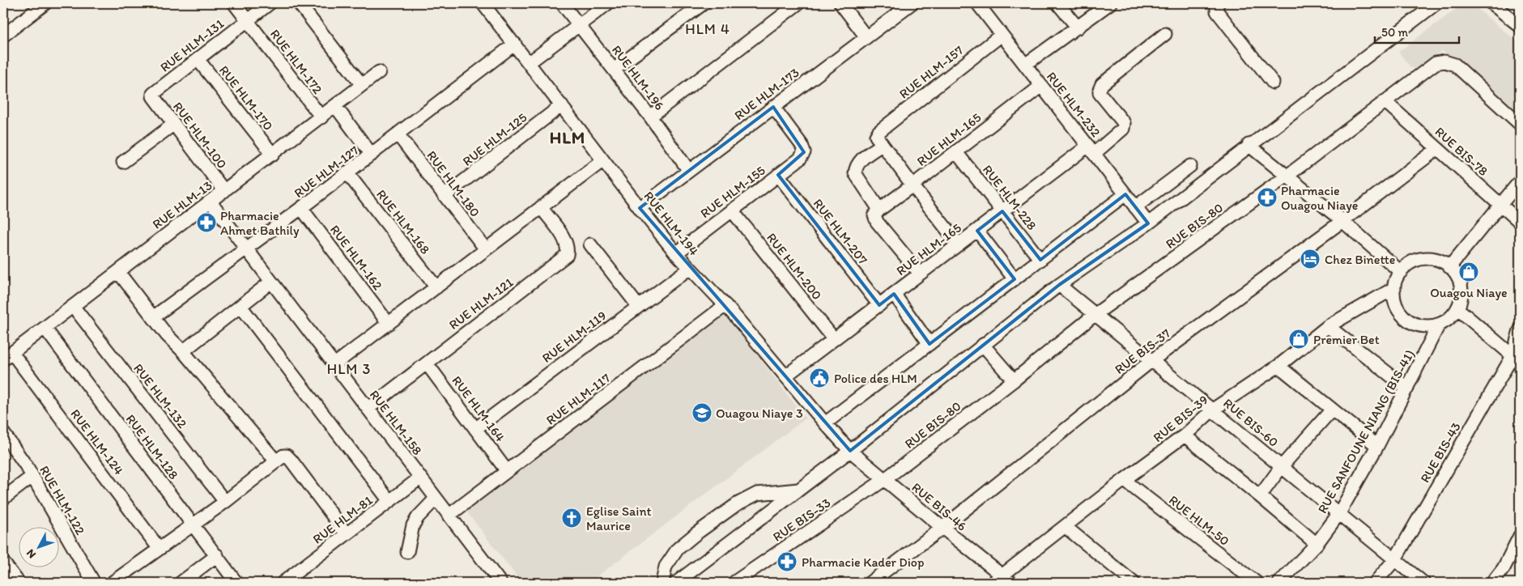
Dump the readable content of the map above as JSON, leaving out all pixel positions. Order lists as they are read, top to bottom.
{
  "streets": {
    "street": [
      "RUE HLM-131",
      "RUE HLM-172",
      "RUE HLM-157",
      "RUE HLM-196",
      "RUE HLM-173",
      "RUE HLM-170",
      "RUE HLM-232",
      "RUE HLM-100",
      "RUE HLM-125",
      "RUE HLM-165",
      "RUE BIS-78",
      "RUE HLM-127",
      "RUE HLM-180",
      "RUE HLM-155",
      "RUE HLM-228",
      "RUE HLM-13",
      "RUE HLM-168",
      "RUE HLM-194",
      "RUE BIS-80",
      "RUE HLM-207",
      "RUE HLM-162",
      "RUE HLM-200",
      "RUE HLM-121",
      "RUE HLM-119",
      "RUE BIS-37",
      "RUE HLM-132",
      "RUE HLM-117",
      "RUE HLM-164",
      "RUE BIS-39",
      "RUE HLM-158",
      "RUE BIS-60",
      "RUE SANFOUNE NIANG (BIS-41)",
      "RUE HLM-124",
      "RUE HLM-128",
      "RUE BIS-43",
      "RUE HLM-122",
      "RUE BIS-46",
      "RUE HLM-81",
      "RUE BIS-33",
      "RUE HLM-50"
    ]
  },
  "crossings": [
    ["RUE HLM-131", "RUE HLM-172"],
    ["RUE HLM-131", "RUE HLM-170"],
    ["RUE HLM-131", "RUE HLM-100"],
    ["RUE HLM-172", "RUE HLM-13"],
    ["RUE HLM-157", "RUE HLM-232"],
    ["RUE HLM-196", "RUE HLM-173"],
    ["RUE HLM-173", "RUE HLM-155"],
    ["RUE HLM-173", "RUE HLM-194"],
    ["RUE HLM-170", "RUE HLM-13"],
    ["RUE HLM-232", "RUE HLM-165"],
    ["RUE HLM-100", "RUE HLM-13"],
    ["RUE HLM-125", "RUE HLM-180"],
    ["RUE HLM-125", "RUE HLM-194"],
    ["RUE HLM-165", "RUE HLM-228"],
    ["RUE HLM-165", "RUE HLM-194"],
    ["RUE HLM-165", "RUE HLM-207"],
    ["RUE HLM-165", "RUE HLM-200"],
    ["RUE BIS-78", "RUE BIS-80"],
    ["RUE BIS-78", "RUE BIS-37"],
    ["RUE HLM-127", "RUE HLM-180"],
    ["RUE HLM-127", "RUE HLM-168"],
    ["RUE HLM-127", "RUE HLM-194"],
    ["RUE HLM-127", "RUE HLM-162"],
    ["RUE HLM-127", "RUE HLM-158"],
    ["RUE HLM-155", "RUE HLM-194"],
    ["RUE HLM-155", "RUE HLM-207"],
    ["RUE HLM-155", "RUE HLM-200"],
    ["RUE HLM-13", "RUE HLM-132"],
    ["RUE HLM-13", "RUE HLM-158"],
    ["RUE HLM-13", "RUE HLM-124"],
    ["RUE HLM-13", "RUE HLM-128"],
    ["RUE HLM-194", "RUE HLM-119"],
    ["RUE HLM-194", "RUE HLM-117"],
    ["RUE HLM-194", "RUE BIS-46"],
    ["RUE BIS-80", "RUE BIS-60"],
    ["RUE BIS-80", "RUE BIS-46"],
    ["RUE BIS-80", "RUE BIS-33"],
    ["RUE HLM-121", "RUE HLM-164"],
    ["RUE HLM-121", "RUE HLM-158"],
    ["RUE HLM-119", "RUE HLM-164"],
    ["RUE BIS-37", "RUE BIS-60"],
    ["RUE BIS-37", "RUE BIS-46"],
    ["RUE HLM-117", "RUE HLM-164"],
    ["RUE HLM-117", "RUE HLM-158"],
    ["RUE BIS-39", "RUE BIS-60"],
    ["RUE BIS-39", "RUE SANFOUNE NIANG (BIS-41)"],
    ["RUE BIS-39", "RUE BIS-46"],
    ["RUE BIS-39", "RUE HLM-50"],
    ["RUE HLM-158", "RUE HLM-81"],
    ["RUE BIS-60", "RUE SANFOUNE NIANG (BIS-41)"],
    ["RUE BIS-60", "RUE BIS-43"],
    ["RUE BIS-46", "RUE BIS-33"]
  ],
  "districts": ["HLM 4", "HLM", "HLM 3"],
  "places": {
    "pharmacy": ["Pharmacie Ouagou Niaye", "Pharmacie Ahmet Bathily", "Pharmacie Kader Diop"],
    "hotel": ["Chez Binette"],
    "shop": ["Ouagou Niaye", "Premier Bet"],
    "public building": ["Police des HLM"],
    "school or university": ["Ouagou Niaye 3"],
    "church": ["Eglise Saint Maurice"]
  },
  "scale_bar": "50 m",
  "north": "bottom left"
}
